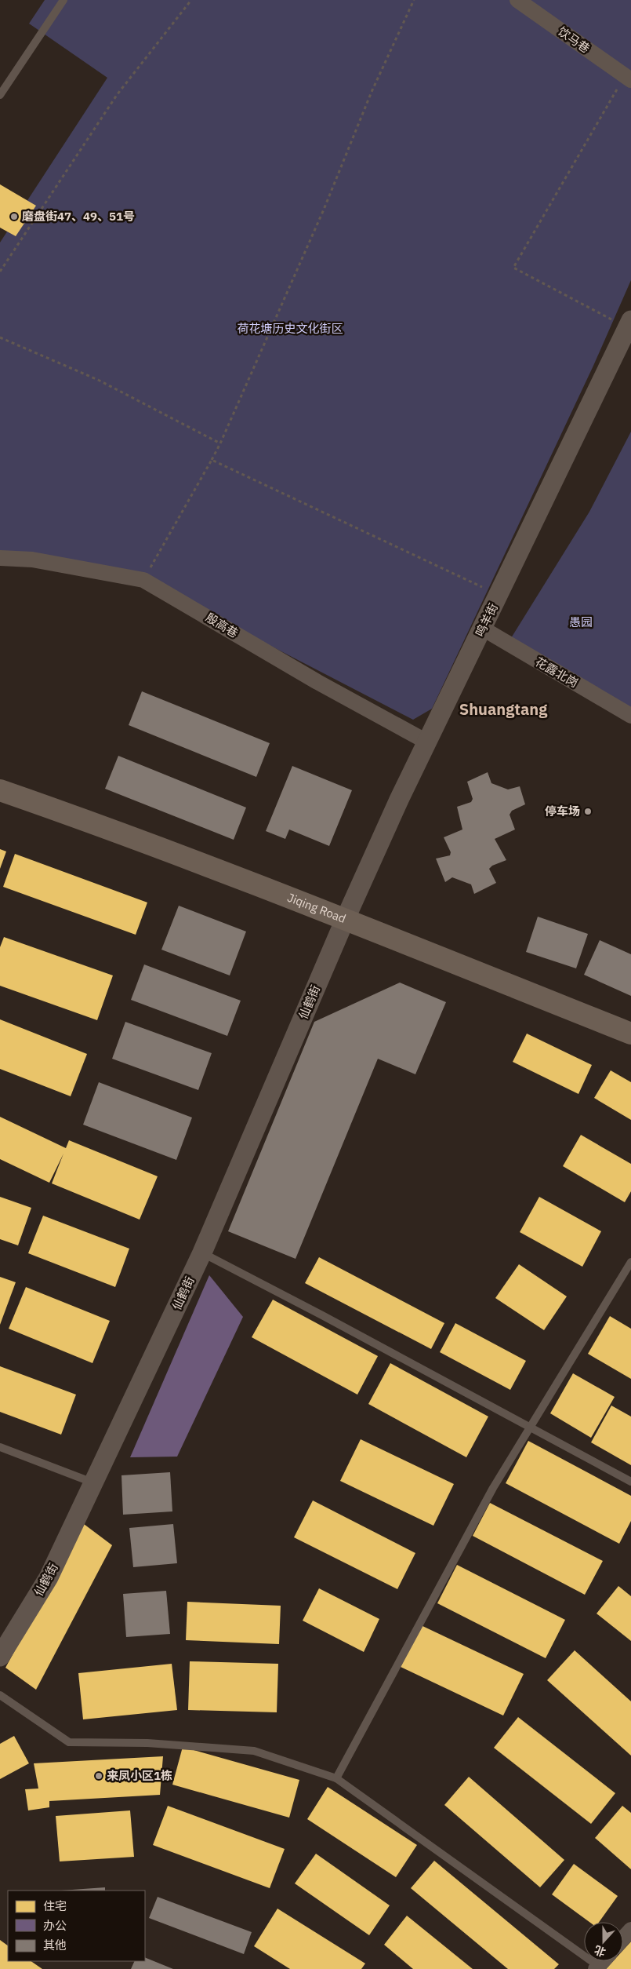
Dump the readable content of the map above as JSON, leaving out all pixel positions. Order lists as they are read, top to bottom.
{
  "streets": {
    "main road": ["Jiqing Road"],
    "street": [
      "饮马巷",
      "鸣羊街",
      "殷高巷",
      "花露北岗",
      "仙鹤街"
    ]
  },
  "crossings": [
    ["鸣羊街", "殷高巷"],
    ["鸣羊街", "花露北岗"],
    ["鸣羊街", "Jiqing Road"],
    ["鸣羊街", "仙鹤街"],
    ["Jiqing Road", "仙鹤街"]
  ],
  "districts": ["Shuangtang"],
  "parks": ["荷花塘历史文化街区", "愚园"],
  "places": ["磨盘街47、49、51号", "停车场", "来凤小区1栋"],
  "legend": ["住宅", "办公", "其他"],
  "north": "bottom"
}
